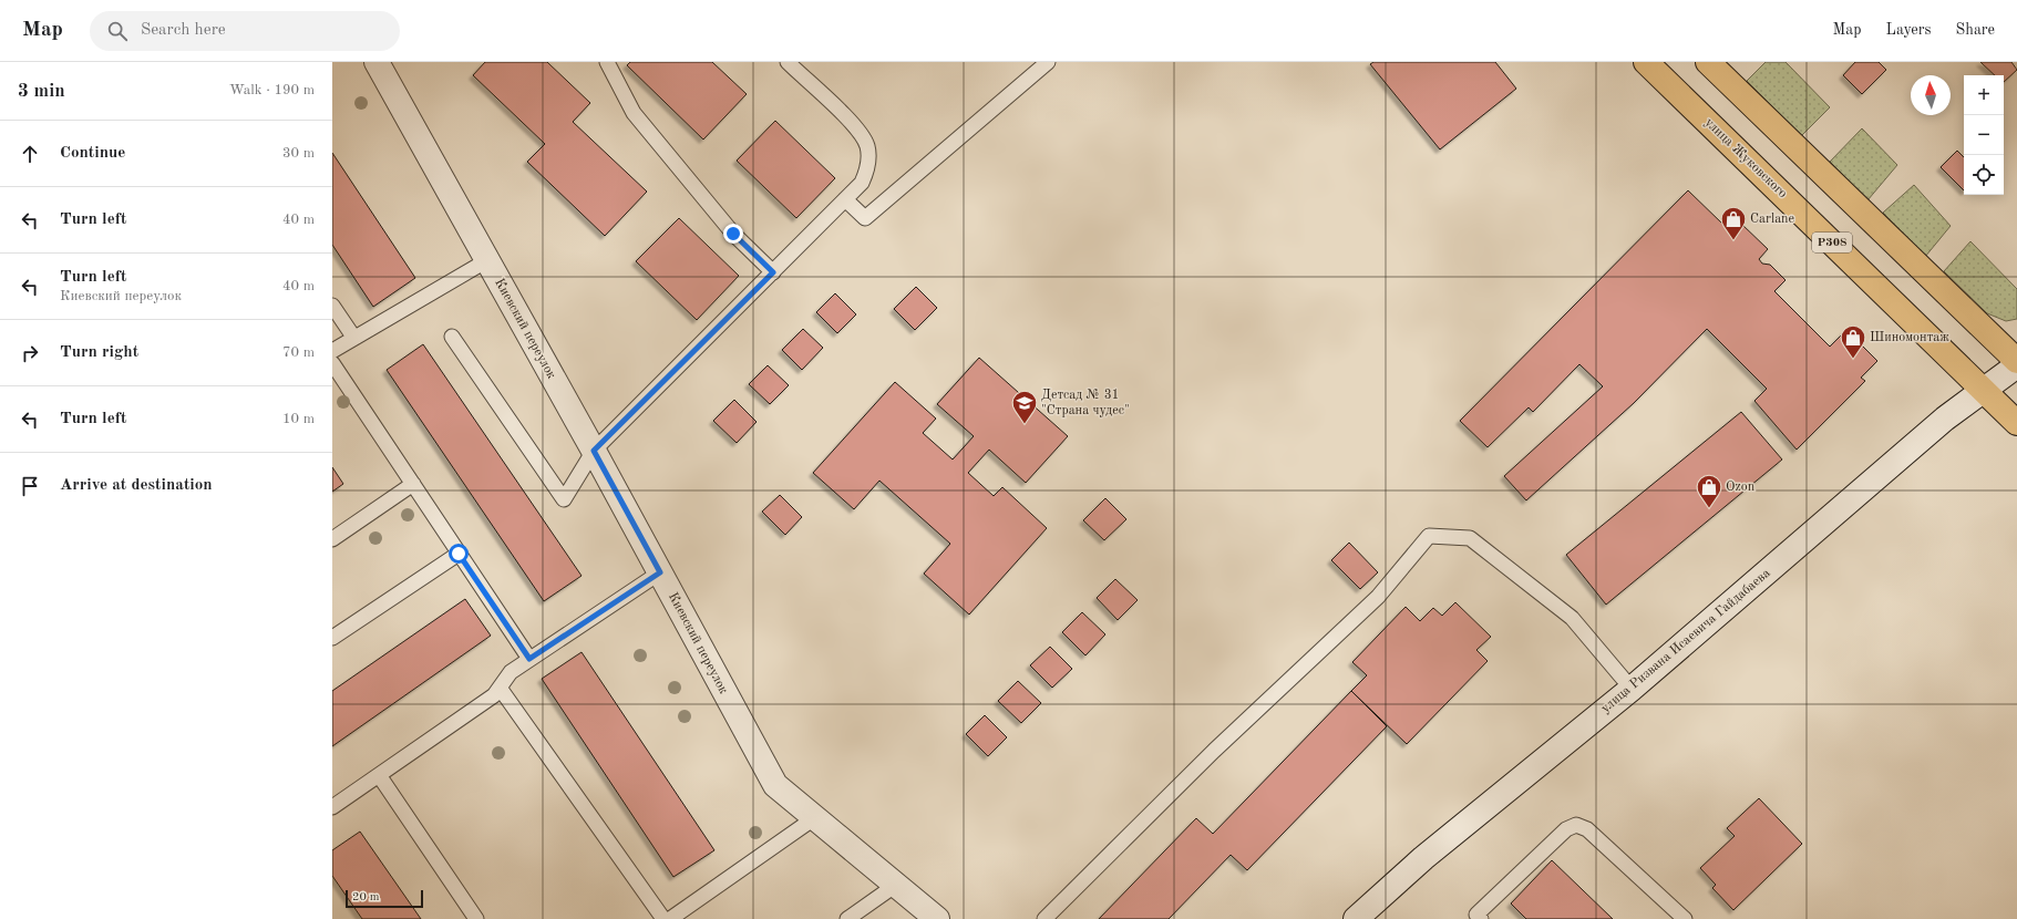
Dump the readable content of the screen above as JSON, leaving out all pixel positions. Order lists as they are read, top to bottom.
{
  "streets": {
    "main road": ["улица Жуковского", "P308"],
    "street": ["Киевский переулок", "улица Ризвана Исаевича Гайдабаева"]
  },
  "crossings": [
    ["улица Жуковского", "улица Ризвана Исаевича Гайдабаева"]
  ],
  "places": {
    "shop": ["Carlane", "Шиномонтаж", "Ozon"],
    "school or university": ["Детсад № 31 \"Страна чудес\""]
  },
  "scale_bar": "20 m",
  "north": "top",
  "page": {
    "header": "Map",
    "search": "Search here",
    "nav": ["Map", "Layers", "Share"],
    "heading": ["3 min", "Walk · 190 m"],
    "map_buttons": ["+", "−"],
    "list": [
      ["Continue", "30 m"],
      ["Turn left", "40 m"],
      ["Turn left", "Киевский переулок", "40 m"],
      ["Turn right", "70 m"],
      ["Turn left", "10 m"],
      "Arrive at destination"
    ],
    "scale": "20 m"
  }
}
